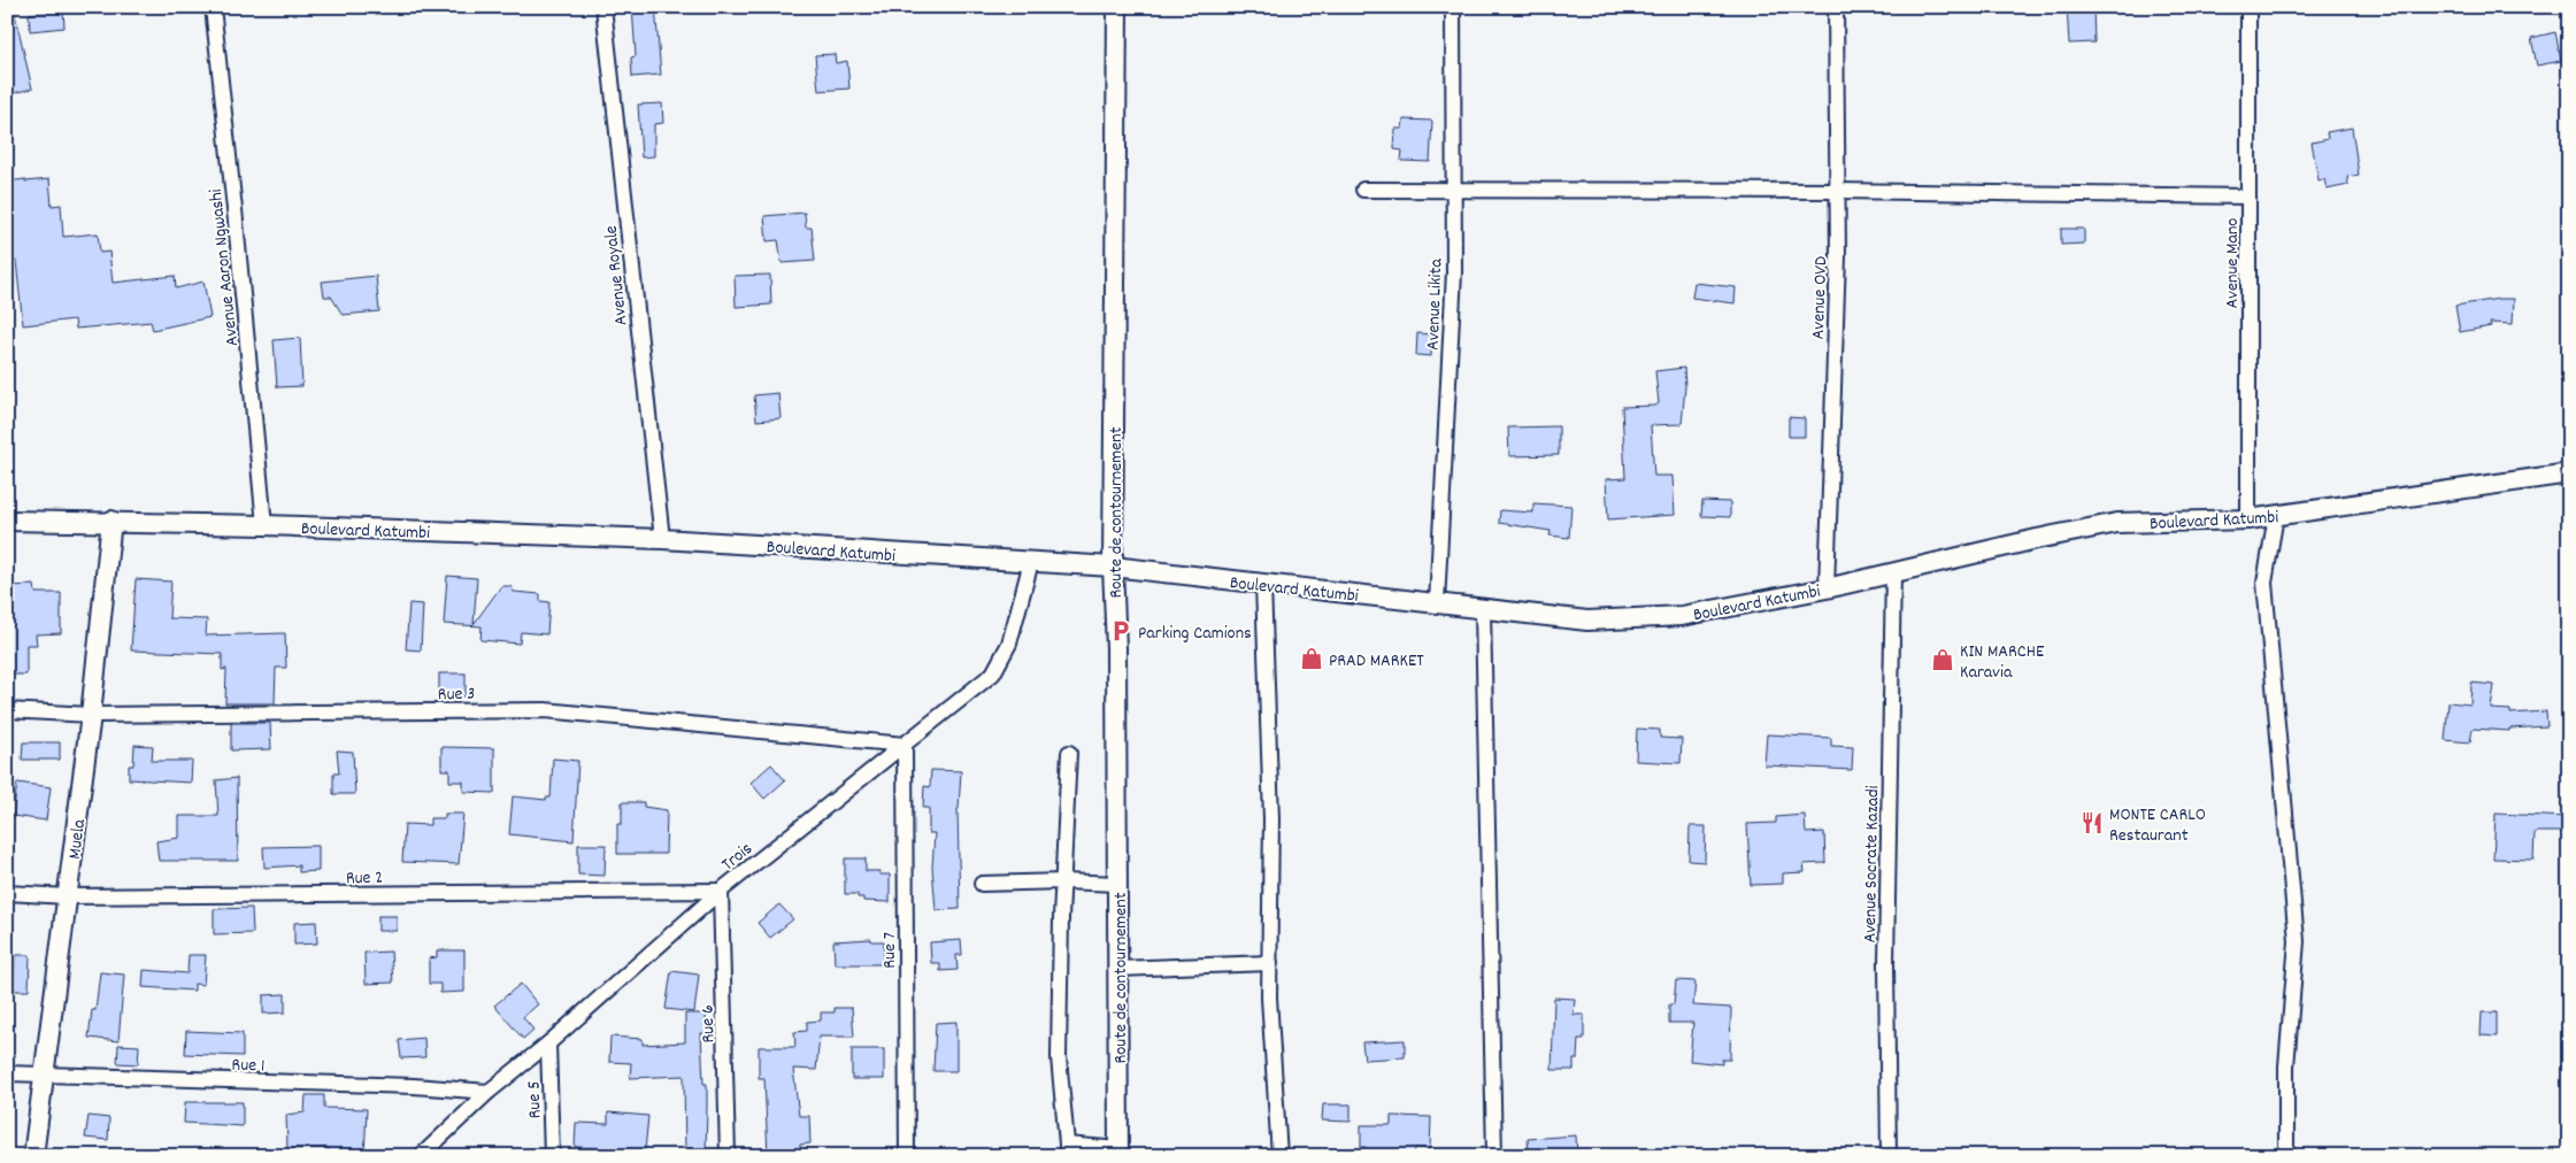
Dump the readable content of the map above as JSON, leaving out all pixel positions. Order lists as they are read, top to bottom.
{
  "streets": {
    "street": [
      "Avenue Mano",
      "Avenue Aaron Ngwashi",
      "Avenue Royale",
      "Avenue OVD",
      "Avenue Likita",
      "Route de contournement",
      "Boulevard Katumbi",
      "Rue 3",
      "Muela",
      "Trois",
      "Avenue Socrate Kazadi",
      "Rue 2",
      "Rue 7",
      "Rue 6",
      "Rue 1",
      "Rue 5"
    ]
  },
  "crossings": [
    ["Avenue Mano", "Boulevard Katumbi"],
    ["Avenue Aaron Ngwashi", "Boulevard Katumbi"],
    ["Avenue Royale", "Boulevard Katumbi"],
    ["Avenue OVD", "Boulevard Katumbi"],
    ["Avenue Likita", "Boulevard Katumbi"],
    ["Route de contournement", "Boulevard Katumbi"],
    ["Boulevard Katumbi", "Muela"],
    ["Boulevard Katumbi", "Trois"],
    ["Boulevard Katumbi", "Avenue Socrate Kazadi"],
    ["Rue 3", "Muela"],
    ["Rue 3", "Trois"],
    ["Rue 3", "Rue 7"],
    ["Muela", "Rue 2"],
    ["Muela", "Rue 1"],
    ["Trois", "Rue 2"],
    ["Trois", "Rue 7"],
    ["Trois", "Rue 6"],
    ["Trois", "Rue 1"],
    ["Trois", "Rue 5"],
    ["Rue 2", "Rue 6"]
  ],
  "places": {
    "parking": ["Parking Camions"],
    "shop": ["PRAD MARKET", "KIN MARCHE Karavia"],
    "restaurant": ["MONTE CARLO Restaurant"]
  }
}
